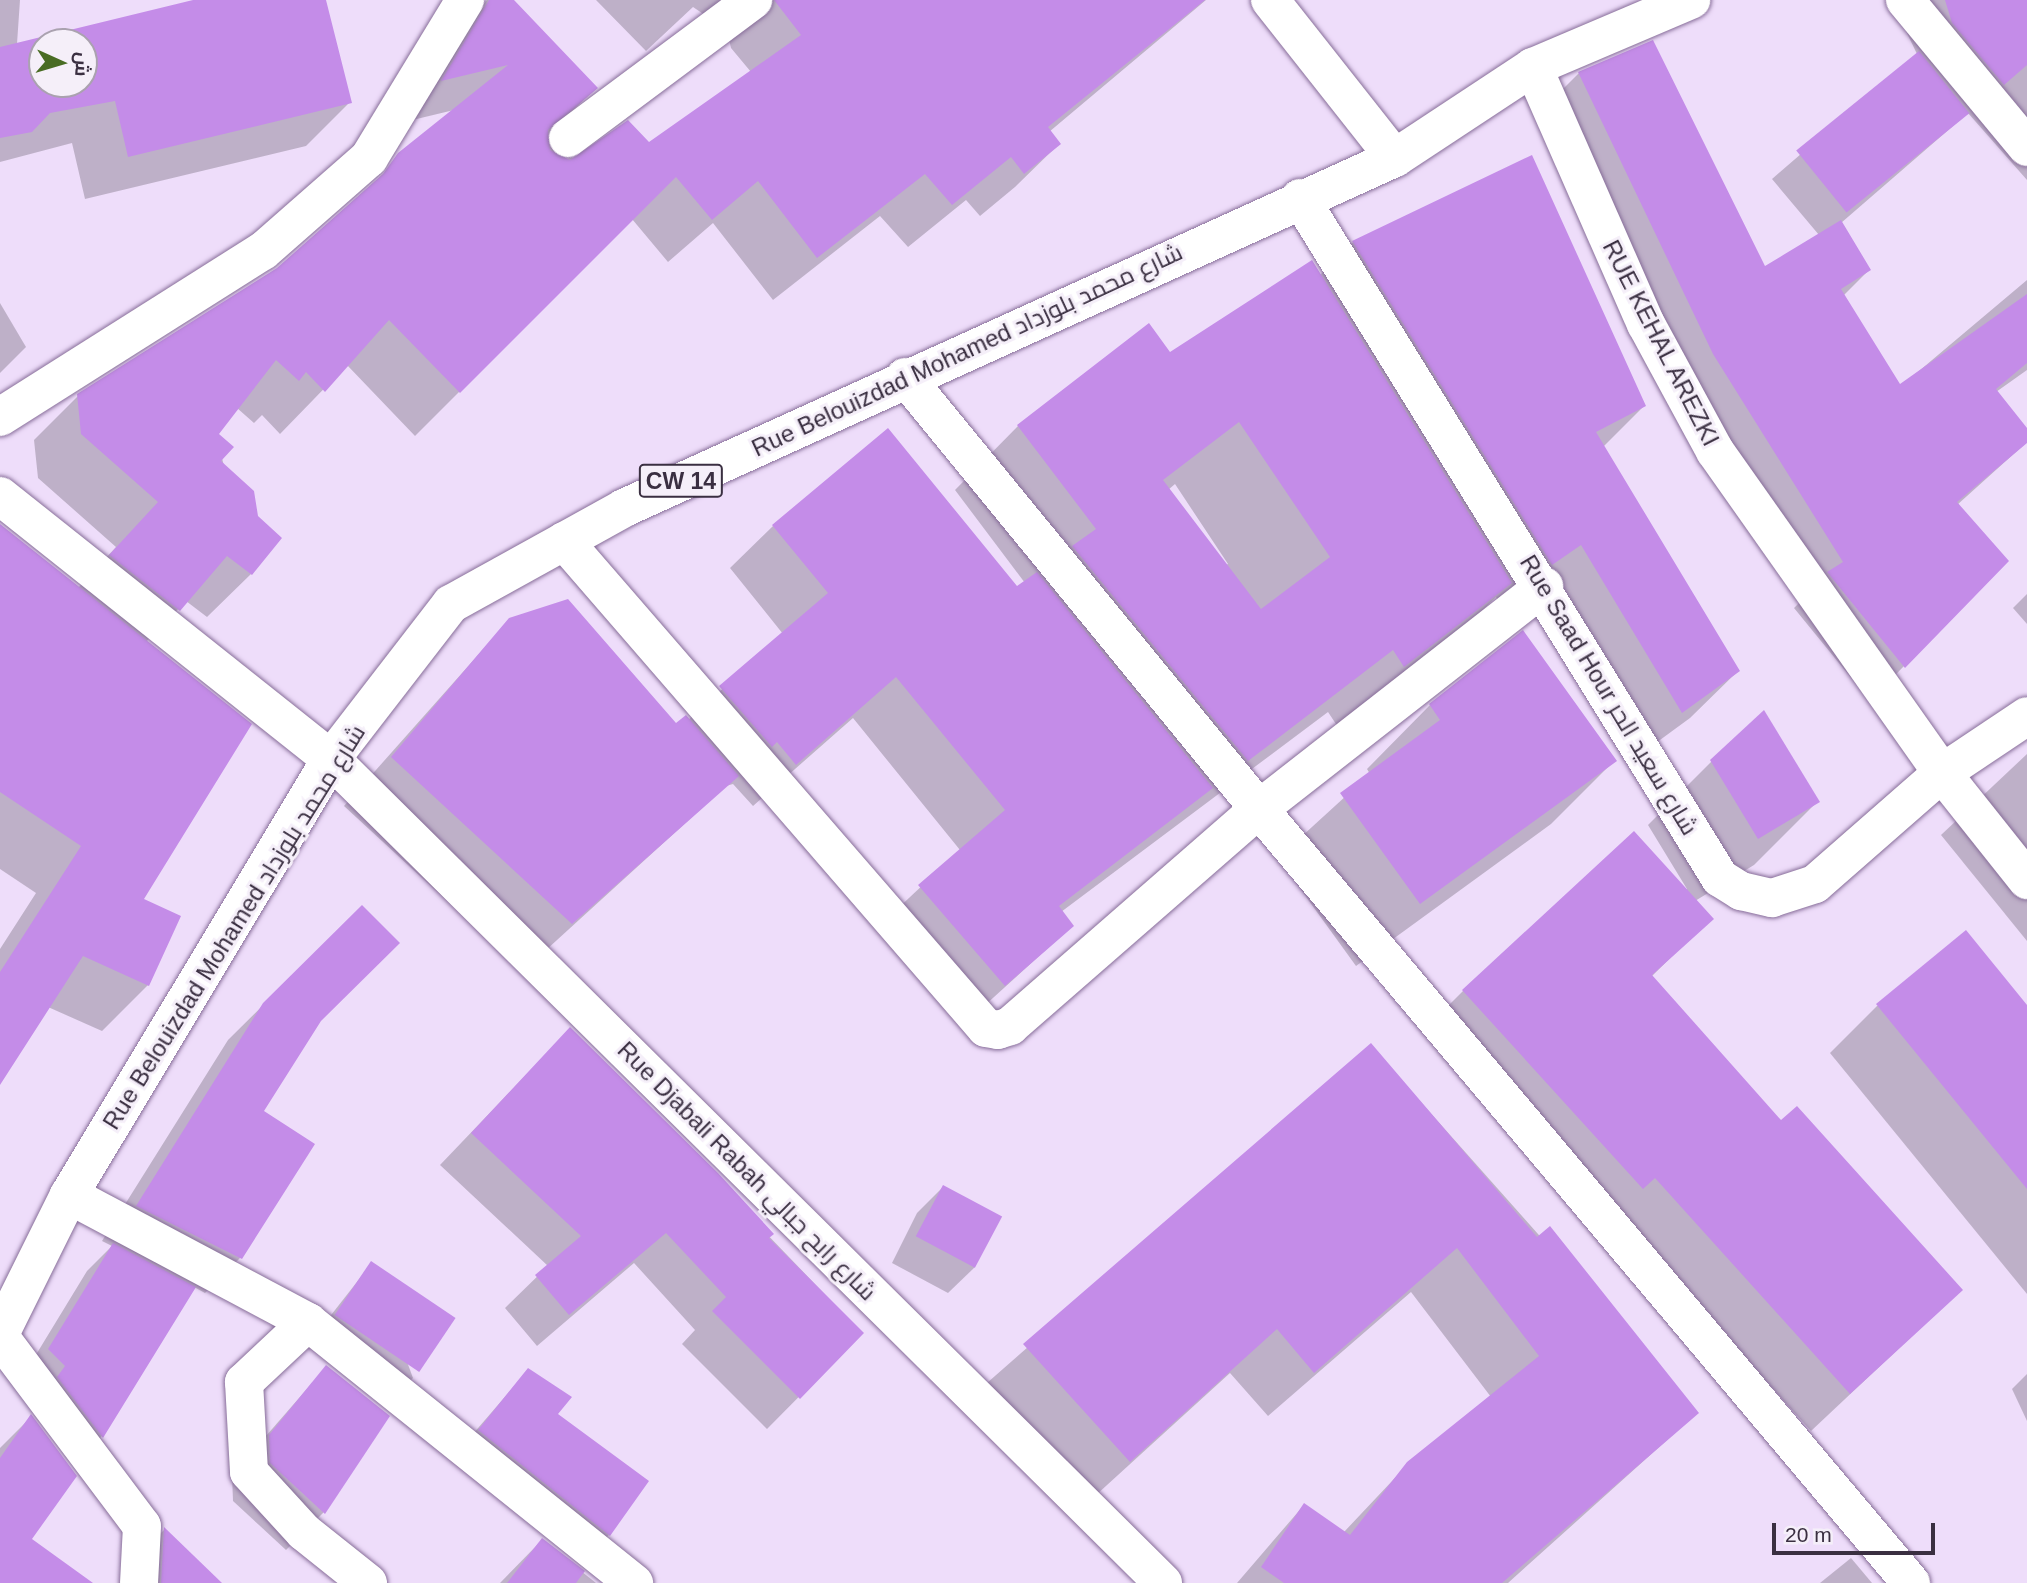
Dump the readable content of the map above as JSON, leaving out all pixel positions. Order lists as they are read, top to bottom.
{
  "streets": {
    "street": [
      "RUE KEHAL AREZKI",
      "Rue Belouizdad Mohamed شارع محمد بلوزداد",
      "CW 14",
      "Rue Saad Hour شارع سعيد الحر",
      "Rue Djabali Rabah شارع رابح جبالي"
    ]
  },
  "crossings": [
    ["RUE KEHAL AREZKI", "Rue Belouizdad Mohamed شارع محمد بلوزداد"],
    ["RUE KEHAL AREZKI", "Rue Saad Hour شارع سعيد الحر"],
    ["Rue Belouizdad Mohamed شارع محمد بلوزداد", "Rue Saad Hour شارع سعيد الحر"],
    ["Rue Belouizdad Mohamed شارع محمد بلوزداد", "Rue Djabali Rabah شارع رابح جبالي"]
  ],
  "scale_bar": "20 m",
  "north": "right"
}
